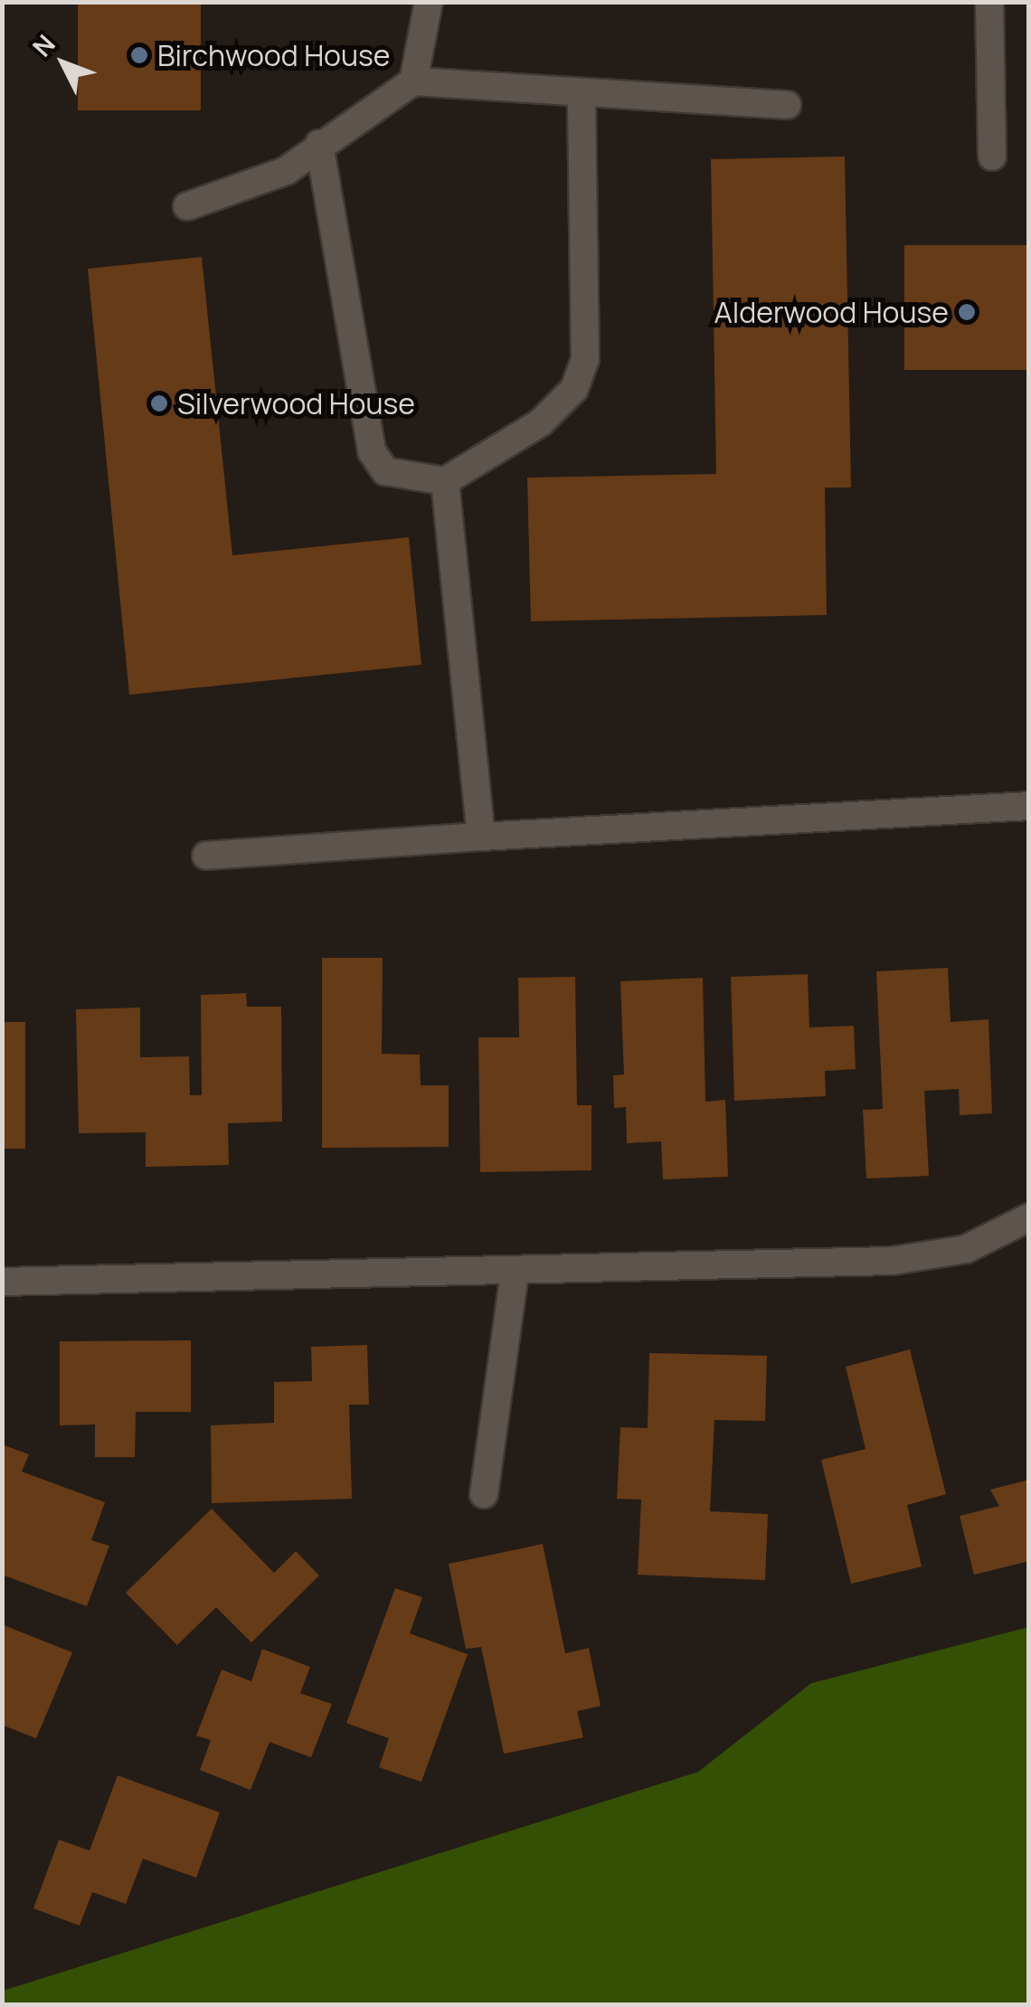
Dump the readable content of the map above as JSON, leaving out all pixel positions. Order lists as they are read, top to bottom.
{
  "places": ["Birchwood House", "Alderwood House", "Silverwood House"],
  "north": "top left"
}
